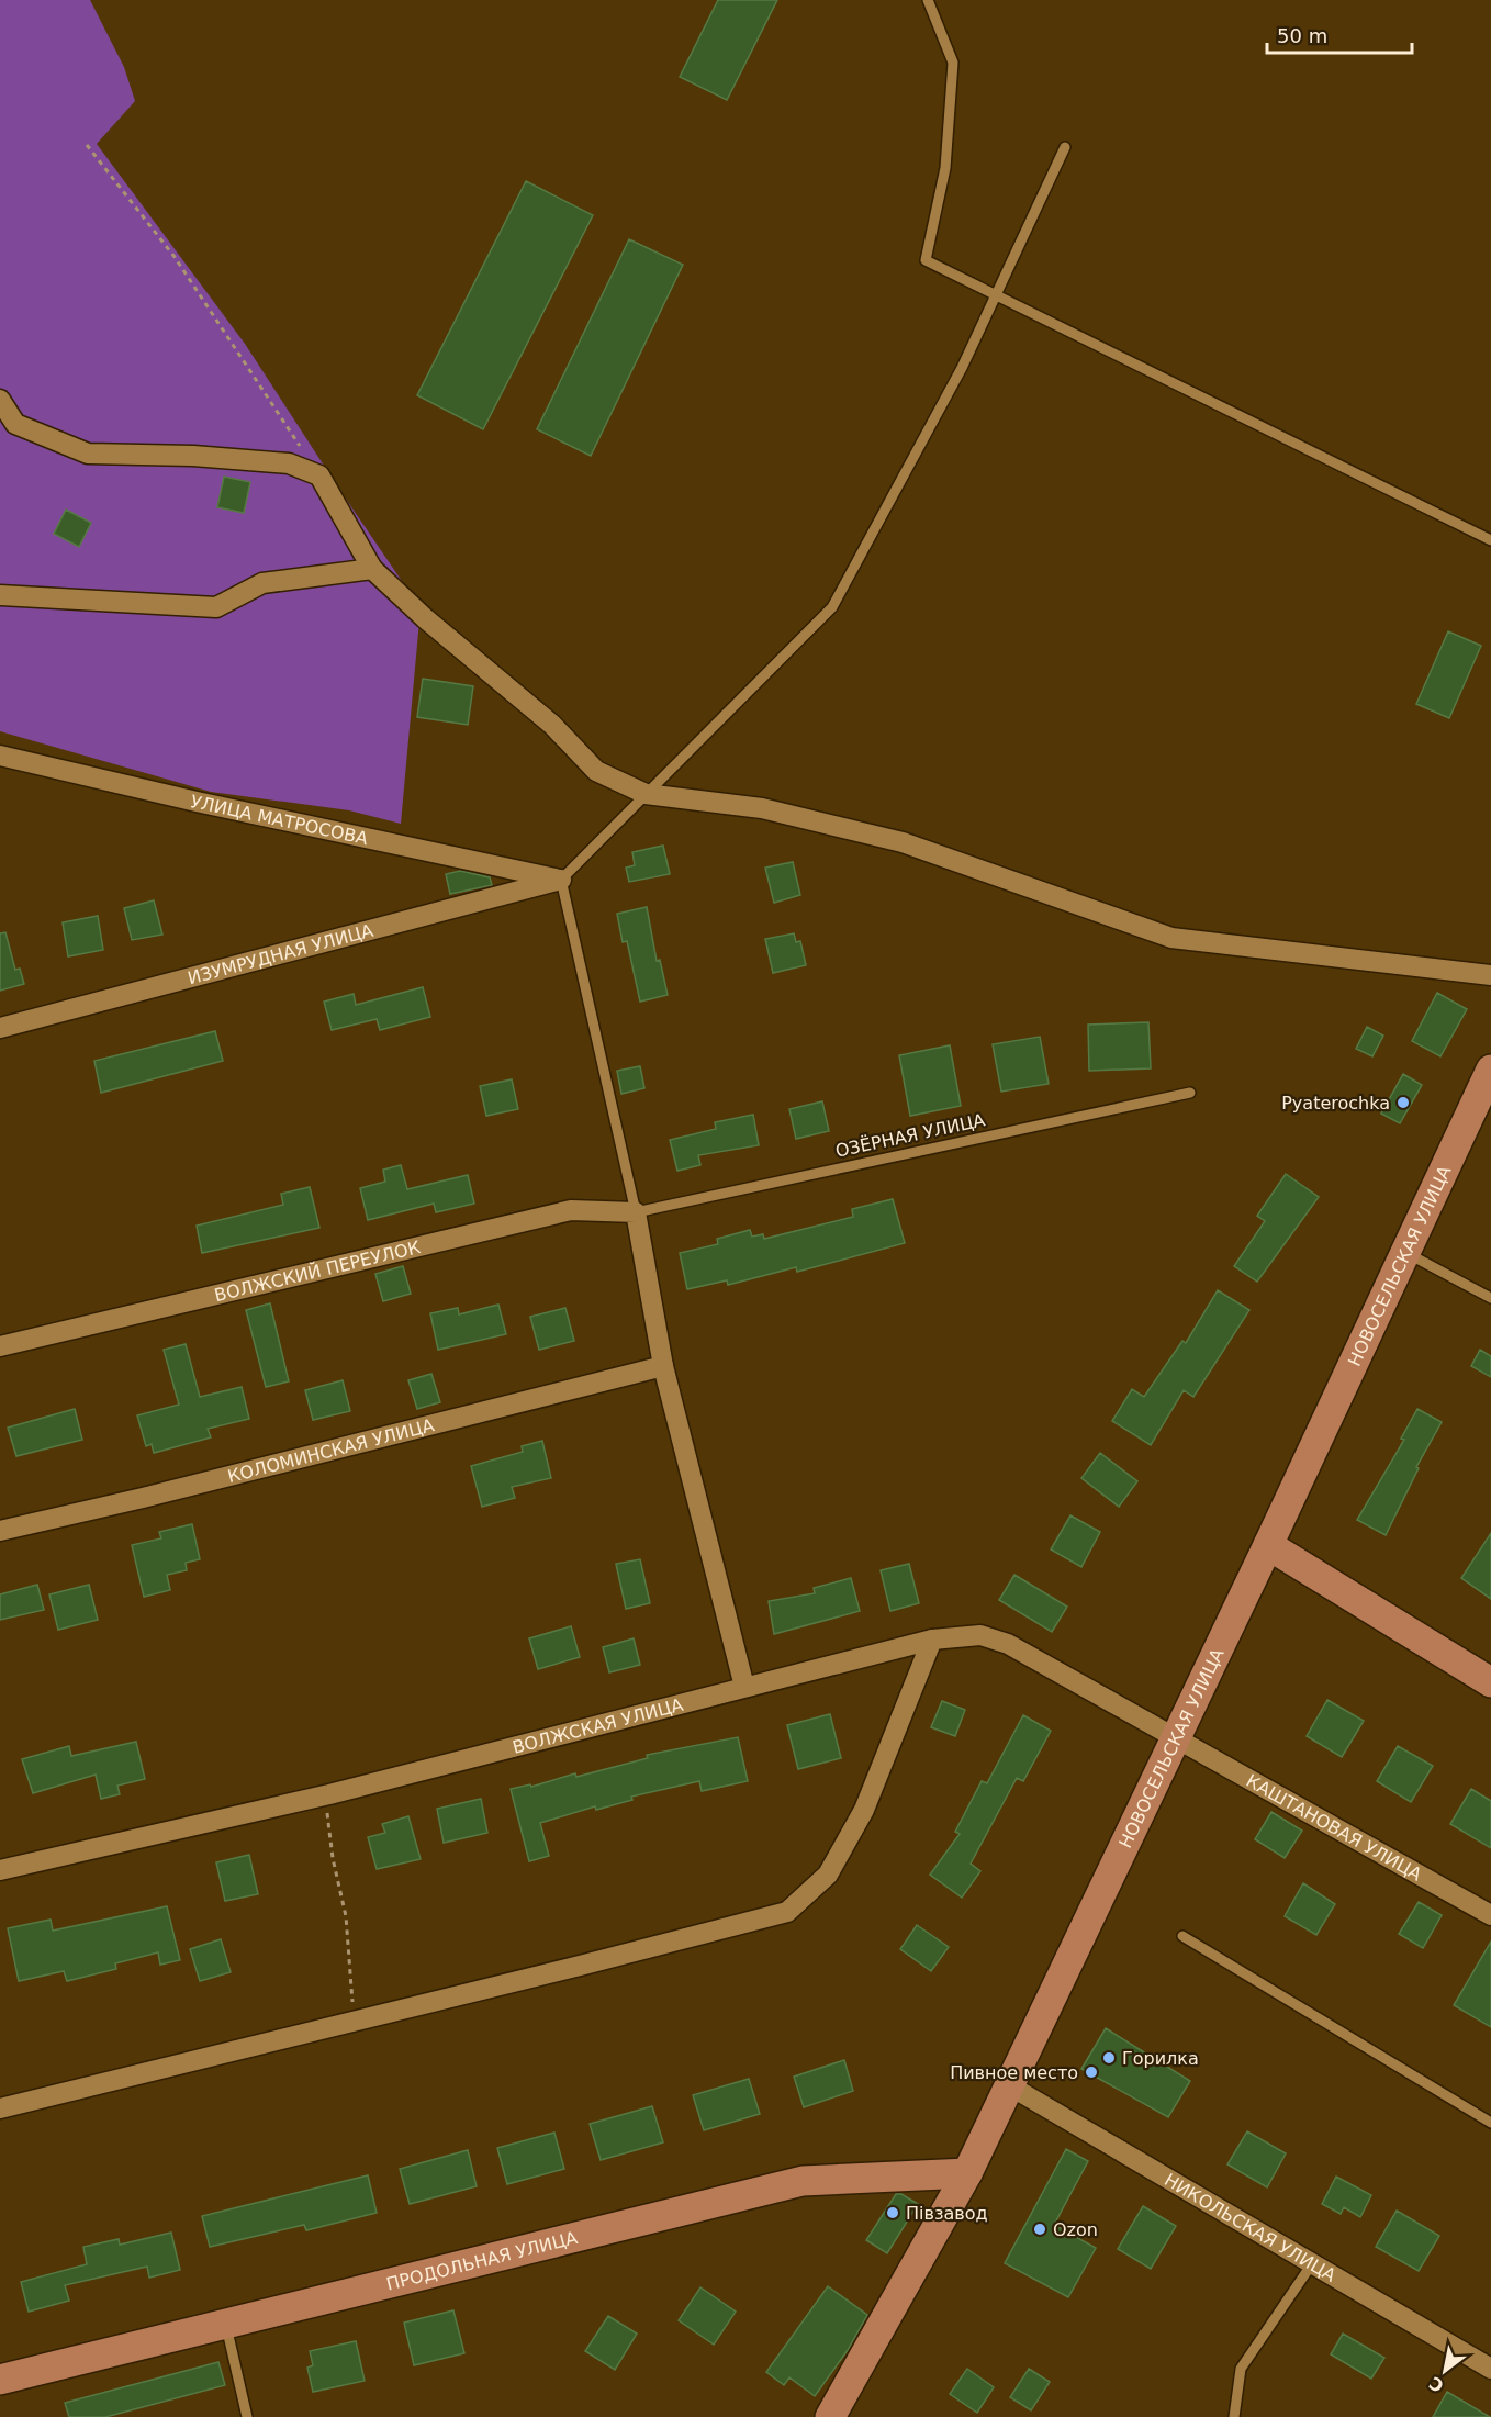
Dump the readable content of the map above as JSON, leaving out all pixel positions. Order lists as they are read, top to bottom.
{
  "streets": {
    "street": [
      "УЛИЦА МАТРОСОВА",
      "ИЗУМРУДНАЯ УЛИЦА",
      "НОВОСЕЛЬСКАЯ УЛИЦА",
      "ВОЛЖСКИЙ ПЕРЕУЛОК",
      "КОЛОМИНСКАЯ УЛИЦА",
      "ВОЛЖСКАЯ УЛИЦА",
      "КАШТАНОВАЯ УЛИЦА",
      "НИКОЛЬСКАЯ УЛИЦА",
      "ПРОДОЛЬНАЯ УЛИЦА"
    ],
    "lane": ["ОЗЁРНАЯ УЛИЦА"]
  },
  "crossings": [
    ["УЛИЦА МАТРОСОВА", "ИЗУМРУДНАЯ УЛИЦА"],
    ["ОЗЁРНАЯ УЛИЦА", "ВОЛЖСКИЙ ПЕРЕУЛОК"],
    ["НОВОСЕЛЬСКАЯ УЛИЦА", "ВОЛЖСКАЯ УЛИЦА"],
    ["НОВОСЕЛЬСКАЯ УЛИЦА", "КАШТАНОВАЯ УЛИЦА"],
    ["НОВОСЕЛЬСКАЯ УЛИЦА", "НИКОЛЬСКАЯ УЛИЦА"],
    ["НОВОСЕЛЬСКАЯ УЛИЦА", "ПРОДОЛЬНАЯ УЛИЦА"],
    ["ВОЛЖСКАЯ УЛИЦА", "КАШТАНОВАЯ УЛИЦА"]
  ],
  "places": [
    "Pyaterochka",
    "Горилка",
    "Пивное место",
    "Пiвзавод",
    "Ozon"
  ],
  "scale_bar": "50 m",
  "north": "bottom left"
}
